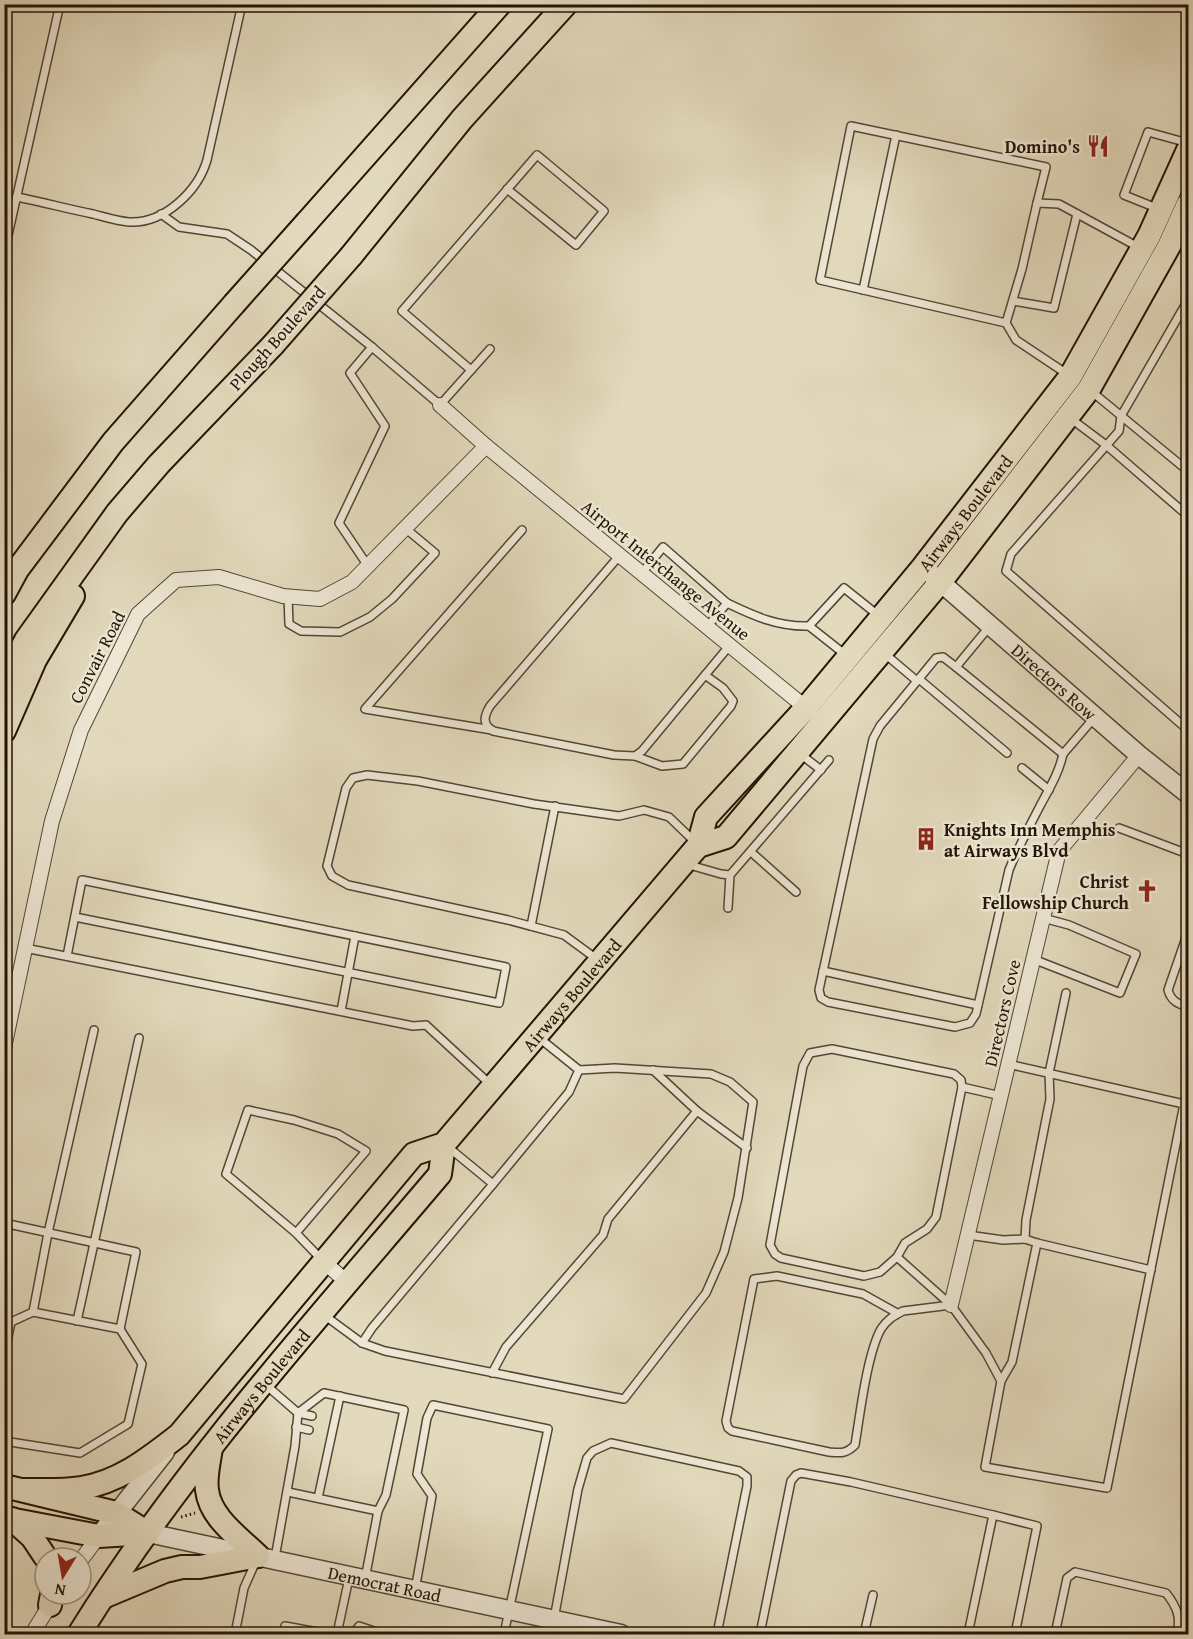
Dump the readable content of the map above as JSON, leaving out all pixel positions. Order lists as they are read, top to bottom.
{
  "streets": {
    "main road": ["Plough Boulevard", "Airways Boulevard", "Democrat Road"],
    "street": [
      "Airport Interchange Avenue",
      "Convair Road",
      "Directors Row",
      "Directors Cove"
    ]
  },
  "crossings": [
    ["Airways Boulevard", "Airport Interchange Avenue"],
    ["Airways Boulevard", "Directors Row"],
    ["Airways Boulevard", "Democrat Road"],
    ["Airport Interchange Avenue", "Convair Road"],
    ["Directors Row", "Directors Cove"]
  ],
  "places": {
    "restaurant": ["Domino's"],
    "building": ["Knights Inn Memphis at Airways Blvd"],
    "church": ["Christ Fellowship Church"]
  },
  "north": "bottom"
}
